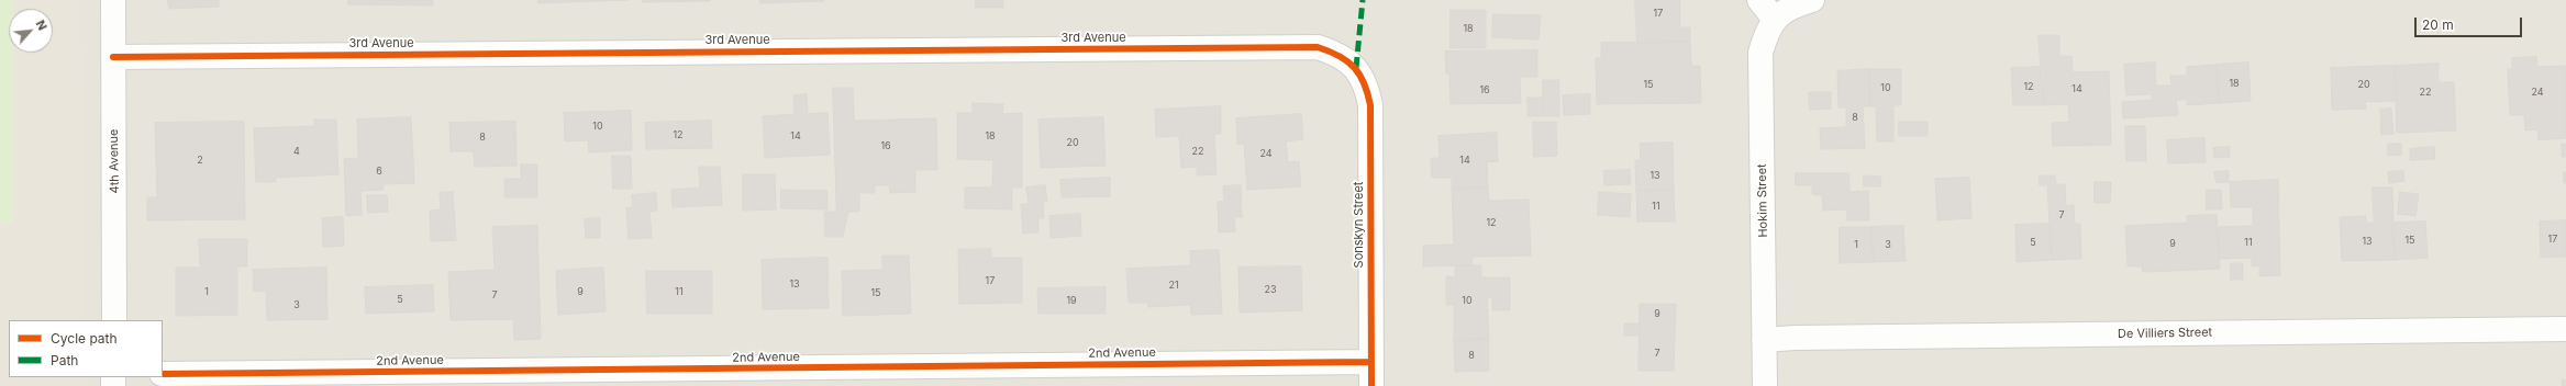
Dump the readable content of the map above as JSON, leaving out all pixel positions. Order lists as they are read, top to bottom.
{
  "streets": {
    "street": [
      "3rd Avenue",
      "4th Avenue",
      "Hokim Street",
      "Sonskyn Street",
      "De Villiers Street",
      "2nd Avenue"
    ]
  },
  "crossings": [
    ["3rd Avenue", "4th Avenue"],
    ["3rd Avenue", "Sonskyn Street"],
    ["Hokim Street", "De Villiers Street"],
    ["Sonskyn Street", "2nd Avenue"]
  ],
  "house_numbers": [
    "17",
    "18",
    "18",
    "15",
    "20",
    "12",
    "10",
    "14",
    "16",
    "22",
    "24",
    "8",
    "10",
    "12",
    "14",
    "18",
    "8",
    "20",
    "16",
    "4",
    "22",
    "24",
    "2",
    "14",
    "6",
    "13",
    "11",
    "7",
    "12",
    "17",
    "15",
    "13",
    "5",
    "11",
    "9",
    "1",
    "3",
    "17",
    "13",
    "21",
    "23",
    "1",
    "9",
    "11",
    "15",
    "7",
    "5",
    "19",
    "10",
    "3",
    "9",
    "7",
    "8"
  ],
  "legend": ["Cycle path", "Path"],
  "scale_bar": "20 m",
  "north": "top right"
}
